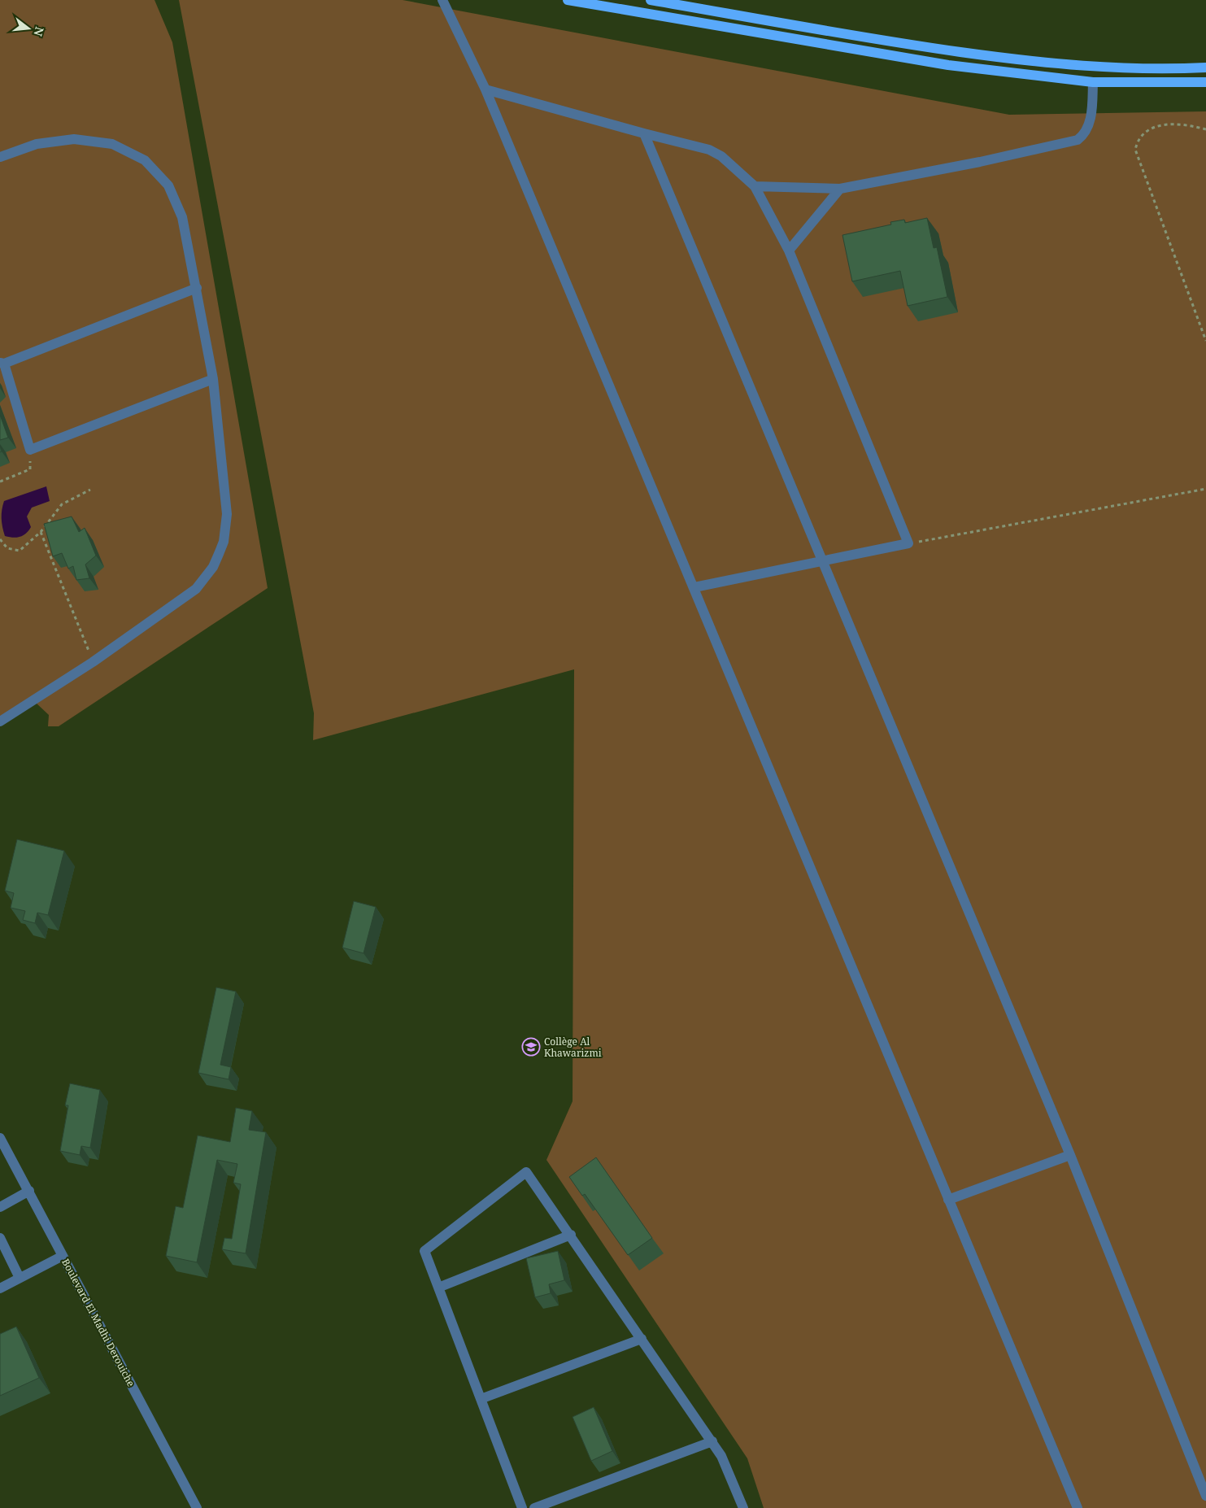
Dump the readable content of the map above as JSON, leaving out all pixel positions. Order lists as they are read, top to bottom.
{
  "streets": {
    "street": ["Boulevard El Madhi Derouiche"]
  },
  "places": {
    "school or university": ["Collège Al Khawarizmi"]
  },
  "north": "right"
}
